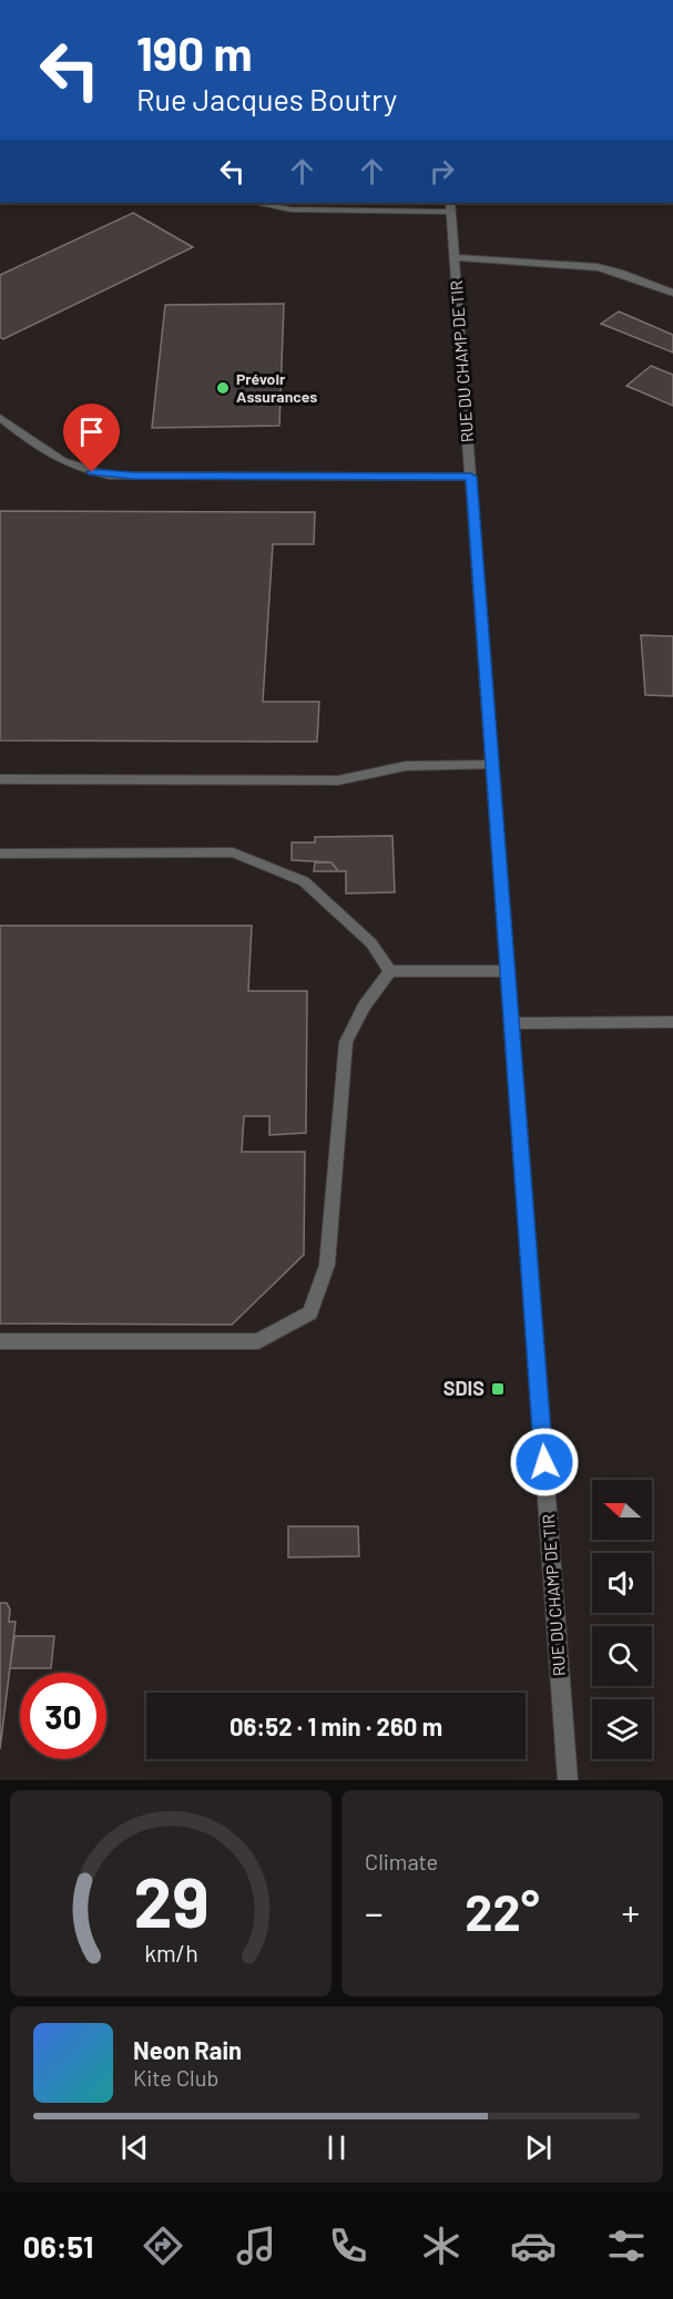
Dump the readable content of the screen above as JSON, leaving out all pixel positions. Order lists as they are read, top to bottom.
{
  "streets": {
    "street": ["RUE DU CHAMP DE TIR"]
  },
  "places": {
    "other": ["Prévoir Assurances"],
    "transit": ["SDIS"]
  },
  "north": "left",
  "page": {
    "turn": ["190 m", "Rue Jacques Boutry"],
    "limit": "30",
    "trip": "06:52 · 1 min · 260 m",
    "tile": "Climate",
    "heat": ["−", "22°", "+"],
    "song": ["Neon Rain", "Kite Club"],
    "tabs": "06:51",
    "gauge": ["29", "km/h"]
  }
}
